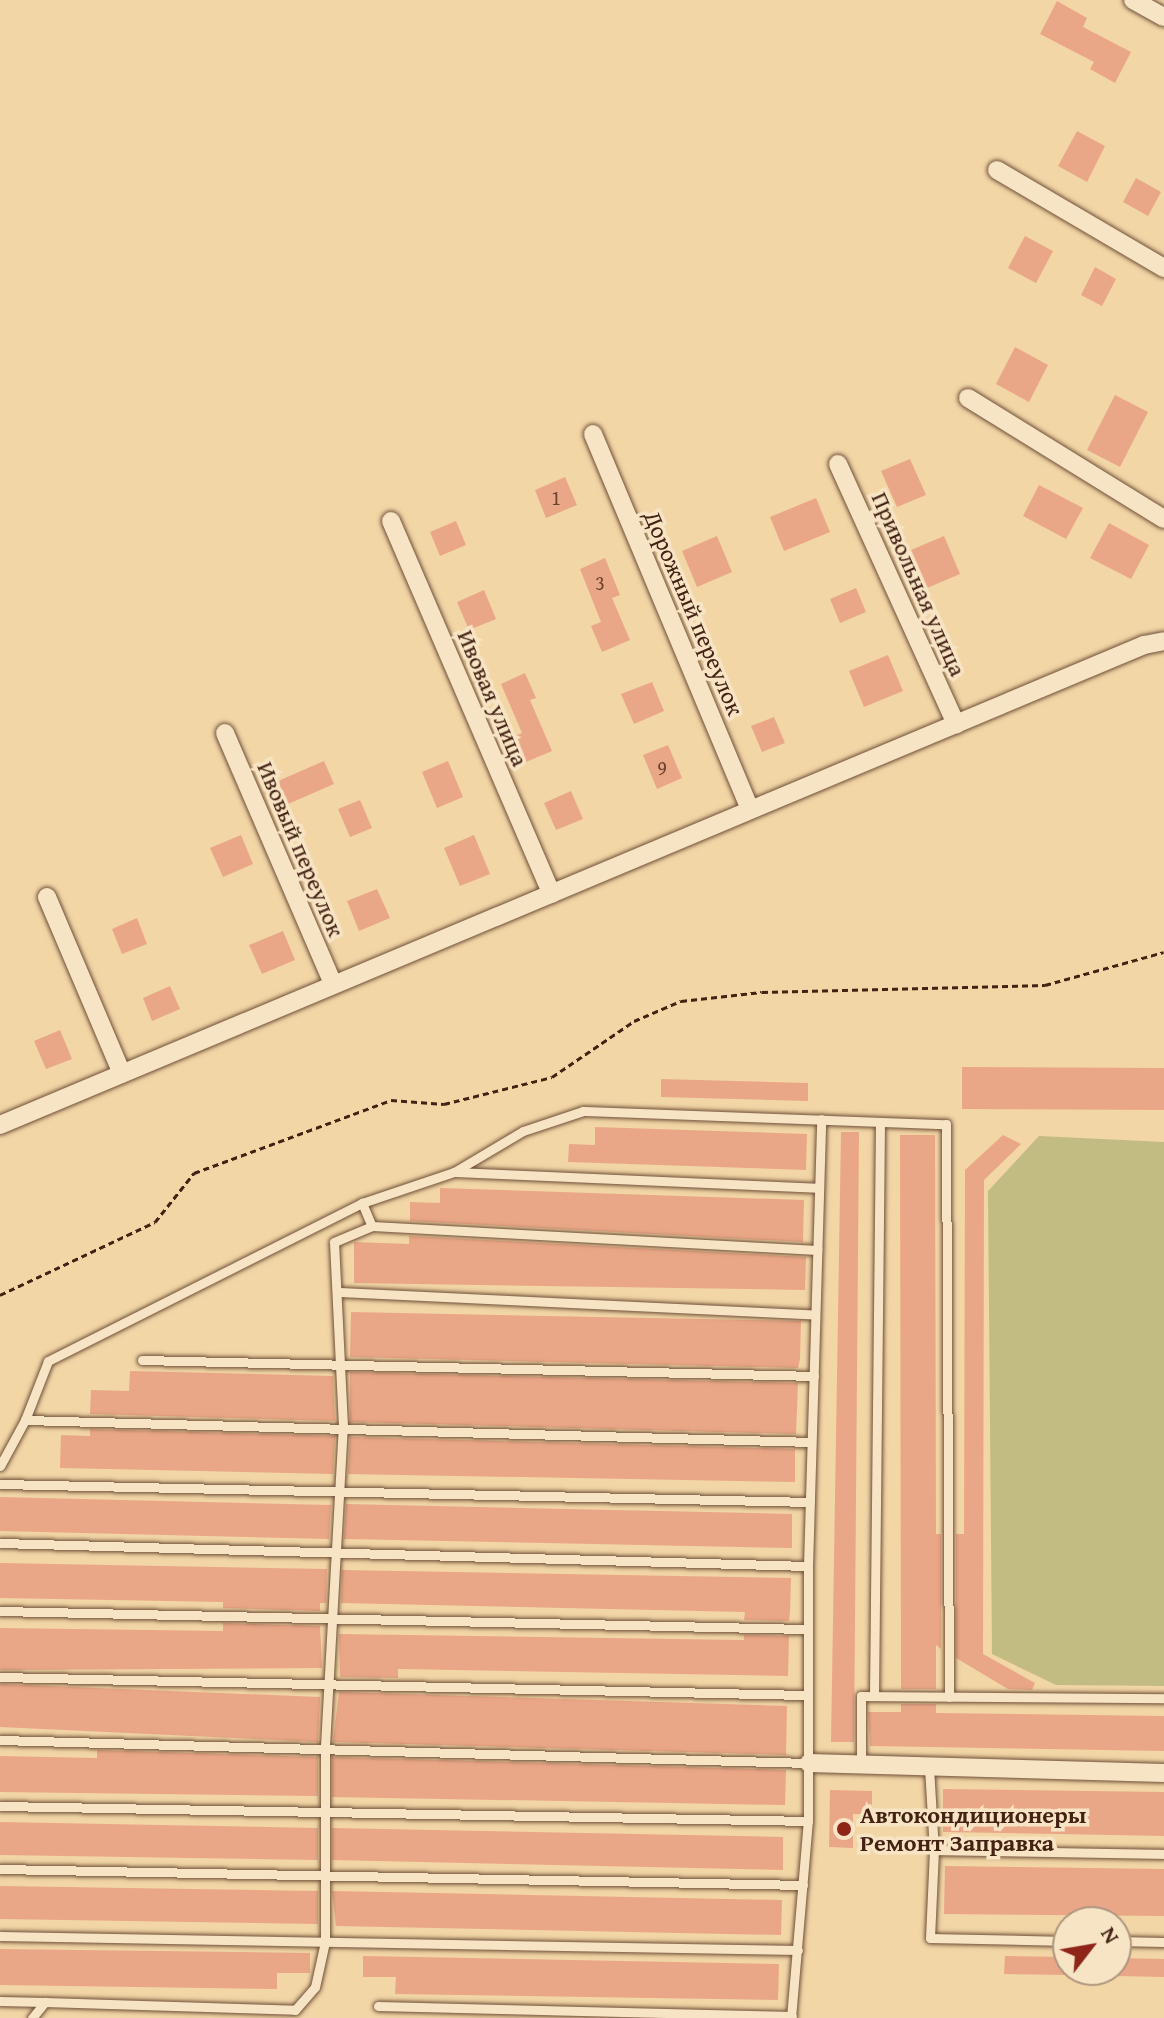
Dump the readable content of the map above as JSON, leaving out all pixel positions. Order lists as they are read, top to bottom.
{
  "streets": {
    "street": [
      "Привольная улица",
      "Дорожный переулок",
      "Ивовая улица",
      "Ивовый переулок"
    ]
  },
  "places": ["Автокондиционеры Ремонт Заправка"],
  "house_numbers": ["1", "3", "9"],
  "north": "top right"
}
